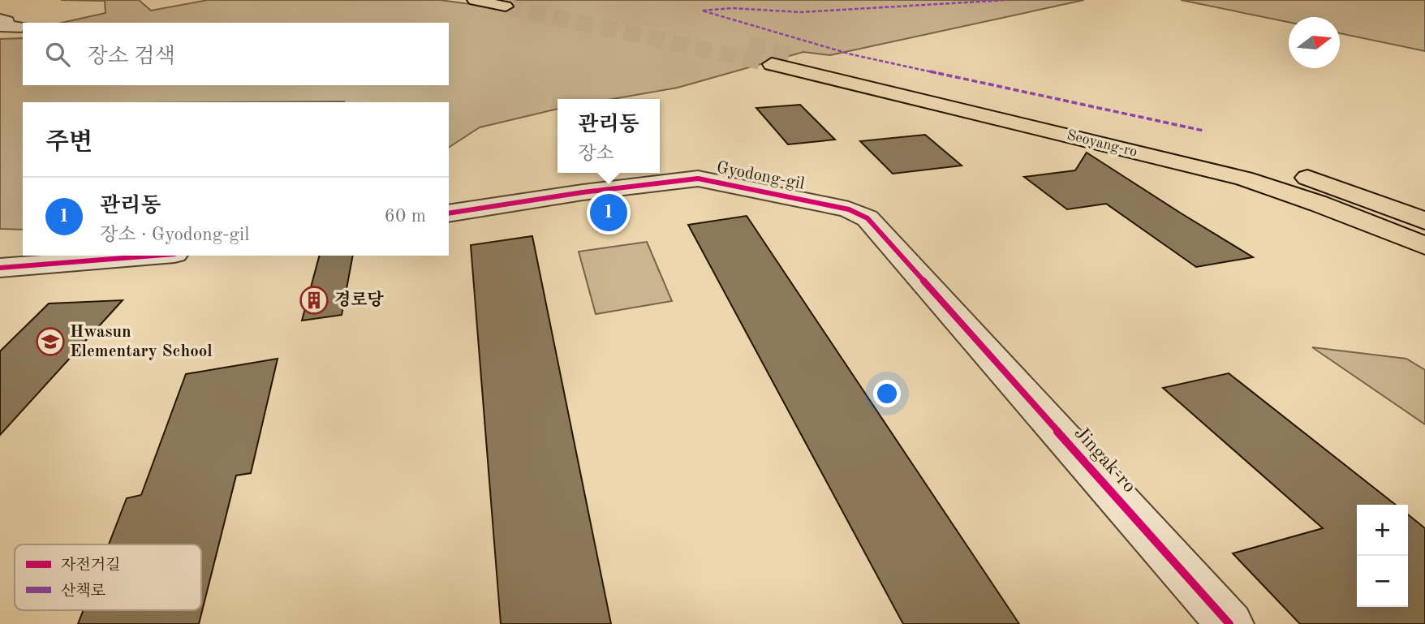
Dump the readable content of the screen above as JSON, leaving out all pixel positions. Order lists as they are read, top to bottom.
{
  "streets": {
    "main road": ["Seoyang-ro"],
    "street": ["Gyodong-gil", "Jingak-ro"]
  },
  "crossings": [
    ["Gyodong-gil", "Jingak-ro"]
  ],
  "places": {
    "building": ["경로당"],
    "school or university": ["Hwasun Elementary School"]
  },
  "legend": ["자전거길", "산책로"],
  "north": "right",
  "page": {
    "search": "장소 검색",
    "popup": ["관리동", "장소"],
    "heading": "주변",
    "list": [
      {
        "mark": "1",
        "name": "관리동",
        "note": "장소 · Gyodong-gil",
        "value": "60 m"
      }
    ],
    "pins": "1",
    "map_buttons": ["+", "−"]
  }
}
